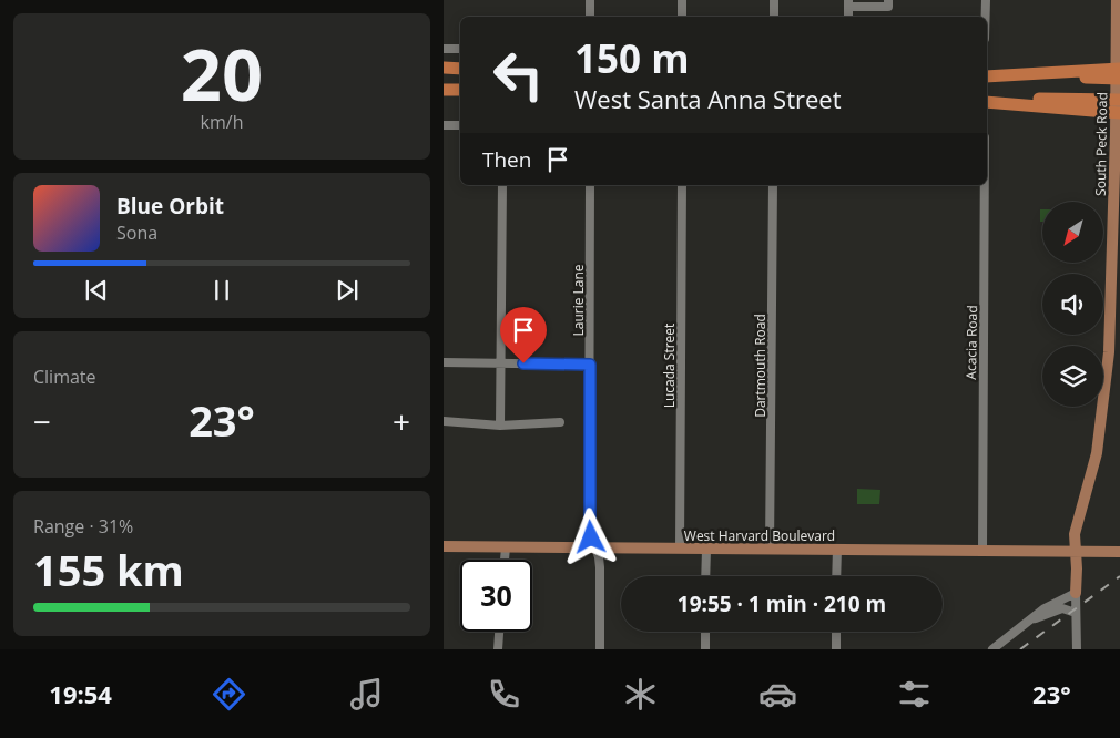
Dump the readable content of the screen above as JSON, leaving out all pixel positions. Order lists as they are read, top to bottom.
{
  "streets": {
    "main road": ["South Peck Road", "West Harvard Boulevard"],
    "street": [
      "Laurie Lane",
      "Acacia Road",
      "Lucada Street",
      "Dartmouth Road"
    ]
  },
  "crossings": [
    ["South Peck Road", "West Harvard Boulevard"],
    ["Laurie Lane", "West Harvard Boulevard"],
    ["Acacia Road", "West Harvard Boulevard"],
    ["Lucada Street", "West Harvard Boulevard"],
    ["Dartmouth Road", "West Harvard Boulevard"]
  ],
  "north": "bottom left",
  "page": {
    "tile": [
      ["20", "km/h"],
      "Climate",
      ["Range · 31%", "155 km"]
    ],
    "turn": ["150 m", "West Santa Anna Street"],
    "then": "Then",
    "song": ["Blue Orbit", "Sona"],
    "heat": ["−", "23°", "+"],
    "limit": "30",
    "trip": "19:55 · 1 min · 210 m",
    "tabs": ["19:54", "23°"]
  }
}
